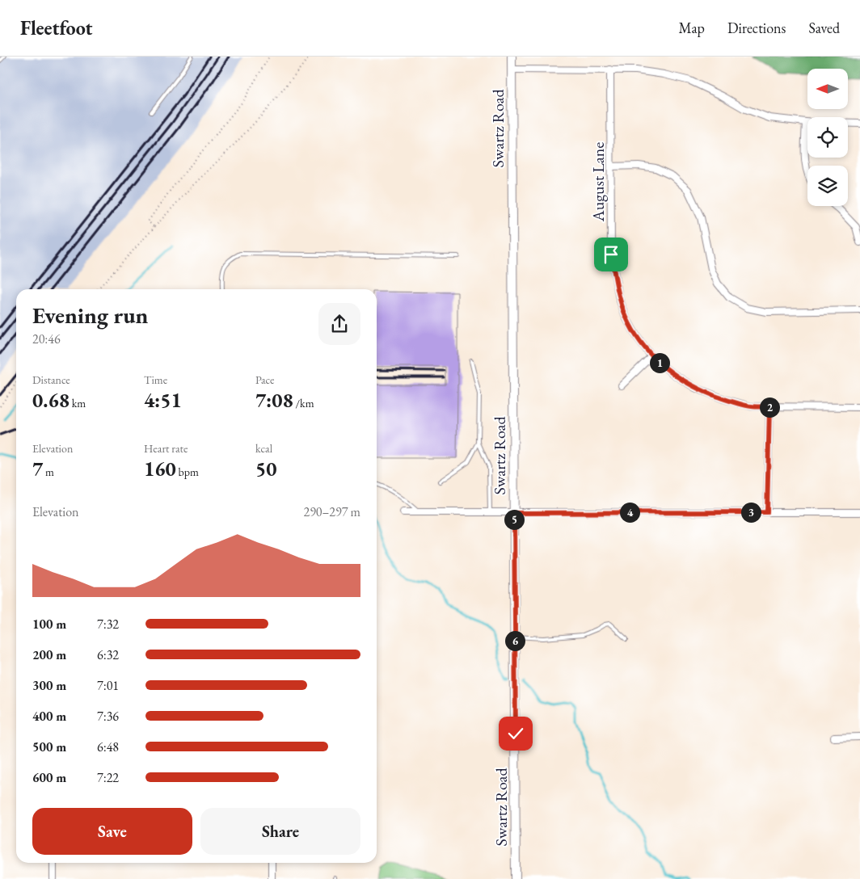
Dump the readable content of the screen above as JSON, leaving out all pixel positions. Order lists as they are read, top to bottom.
{
  "streets": {
    "street": ["Swartz Road", "August Lane"]
  },
  "north": "left",
  "page": {
    "header": "Fleetfoot",
    "nav": ["Map", "Directions", "Saved"],
    "heading": ["Evening run", "20:46"],
    "pins": [
      "1",
      "2",
      "3",
      "4",
      "5",
      "6"
    ],
    "stats": [
      ["Distance", "0.68 km"],
      ["Time", "4:51"],
      ["Pace", "7:08 /km"],
      ["Elevation", "7 m"],
      ["Heart rate", "160 bpm"],
      ["kcal", "50"]
    ],
    "chart": ["Elevation", "290–297 m"],
    "list": [
      {
        "name": "100 m",
        "note": "7:32"
      },
      {
        "name": "200 m",
        "note": "6:32"
      },
      {
        "name": "300 m",
        "note": "7:01"
      },
      {
        "name": "400 m",
        "note": "7:36"
      },
      {
        "name": "500 m",
        "note": "6:48"
      },
      {
        "name": "600 m",
        "note": "7:22"
      }
    ],
    "buttons": ["Save", "Share"]
  }
}
